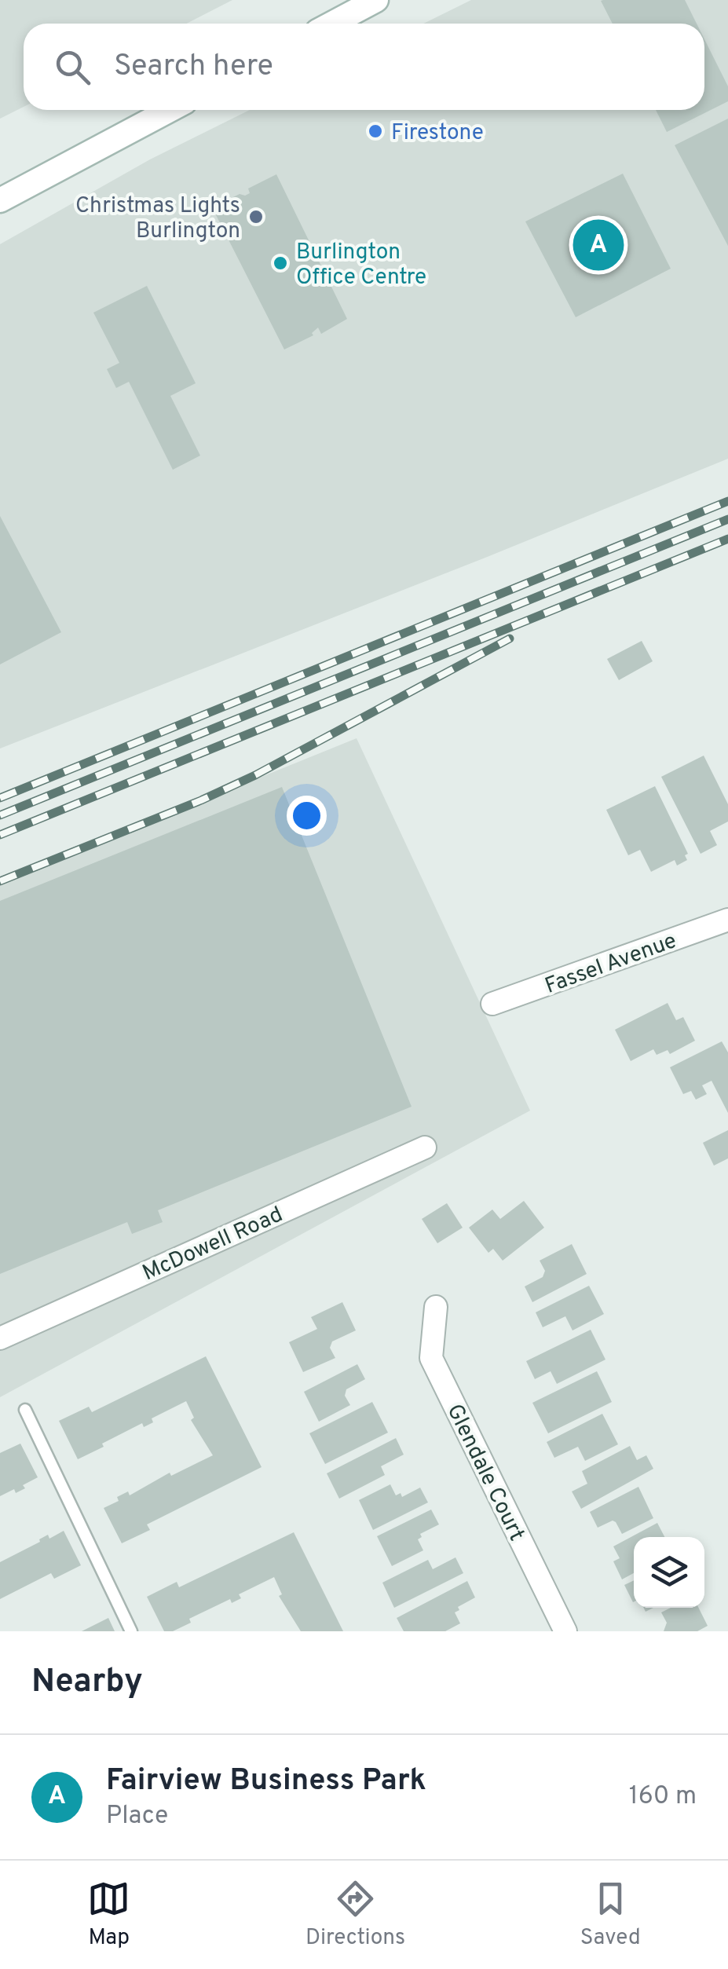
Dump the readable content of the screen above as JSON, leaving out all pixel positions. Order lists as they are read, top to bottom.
{
  "streets": {
    "street": ["Fassel Avenue", "McDowell Road", "Glendale Court"]
  },
  "places": ["Firestone", "Christmas Lights Burlington", "Burlington Office Centre"],
  "page": {
    "search": "Search here",
    "pins": "A",
    "heading": "Nearby",
    "list": [
      {
        "mark": "A",
        "name": "Fairview Business Park",
        "note": "Place",
        "value": "160 m"
      }
    ],
    "nav": ["Map", "Directions", "Saved"]
  }
}
